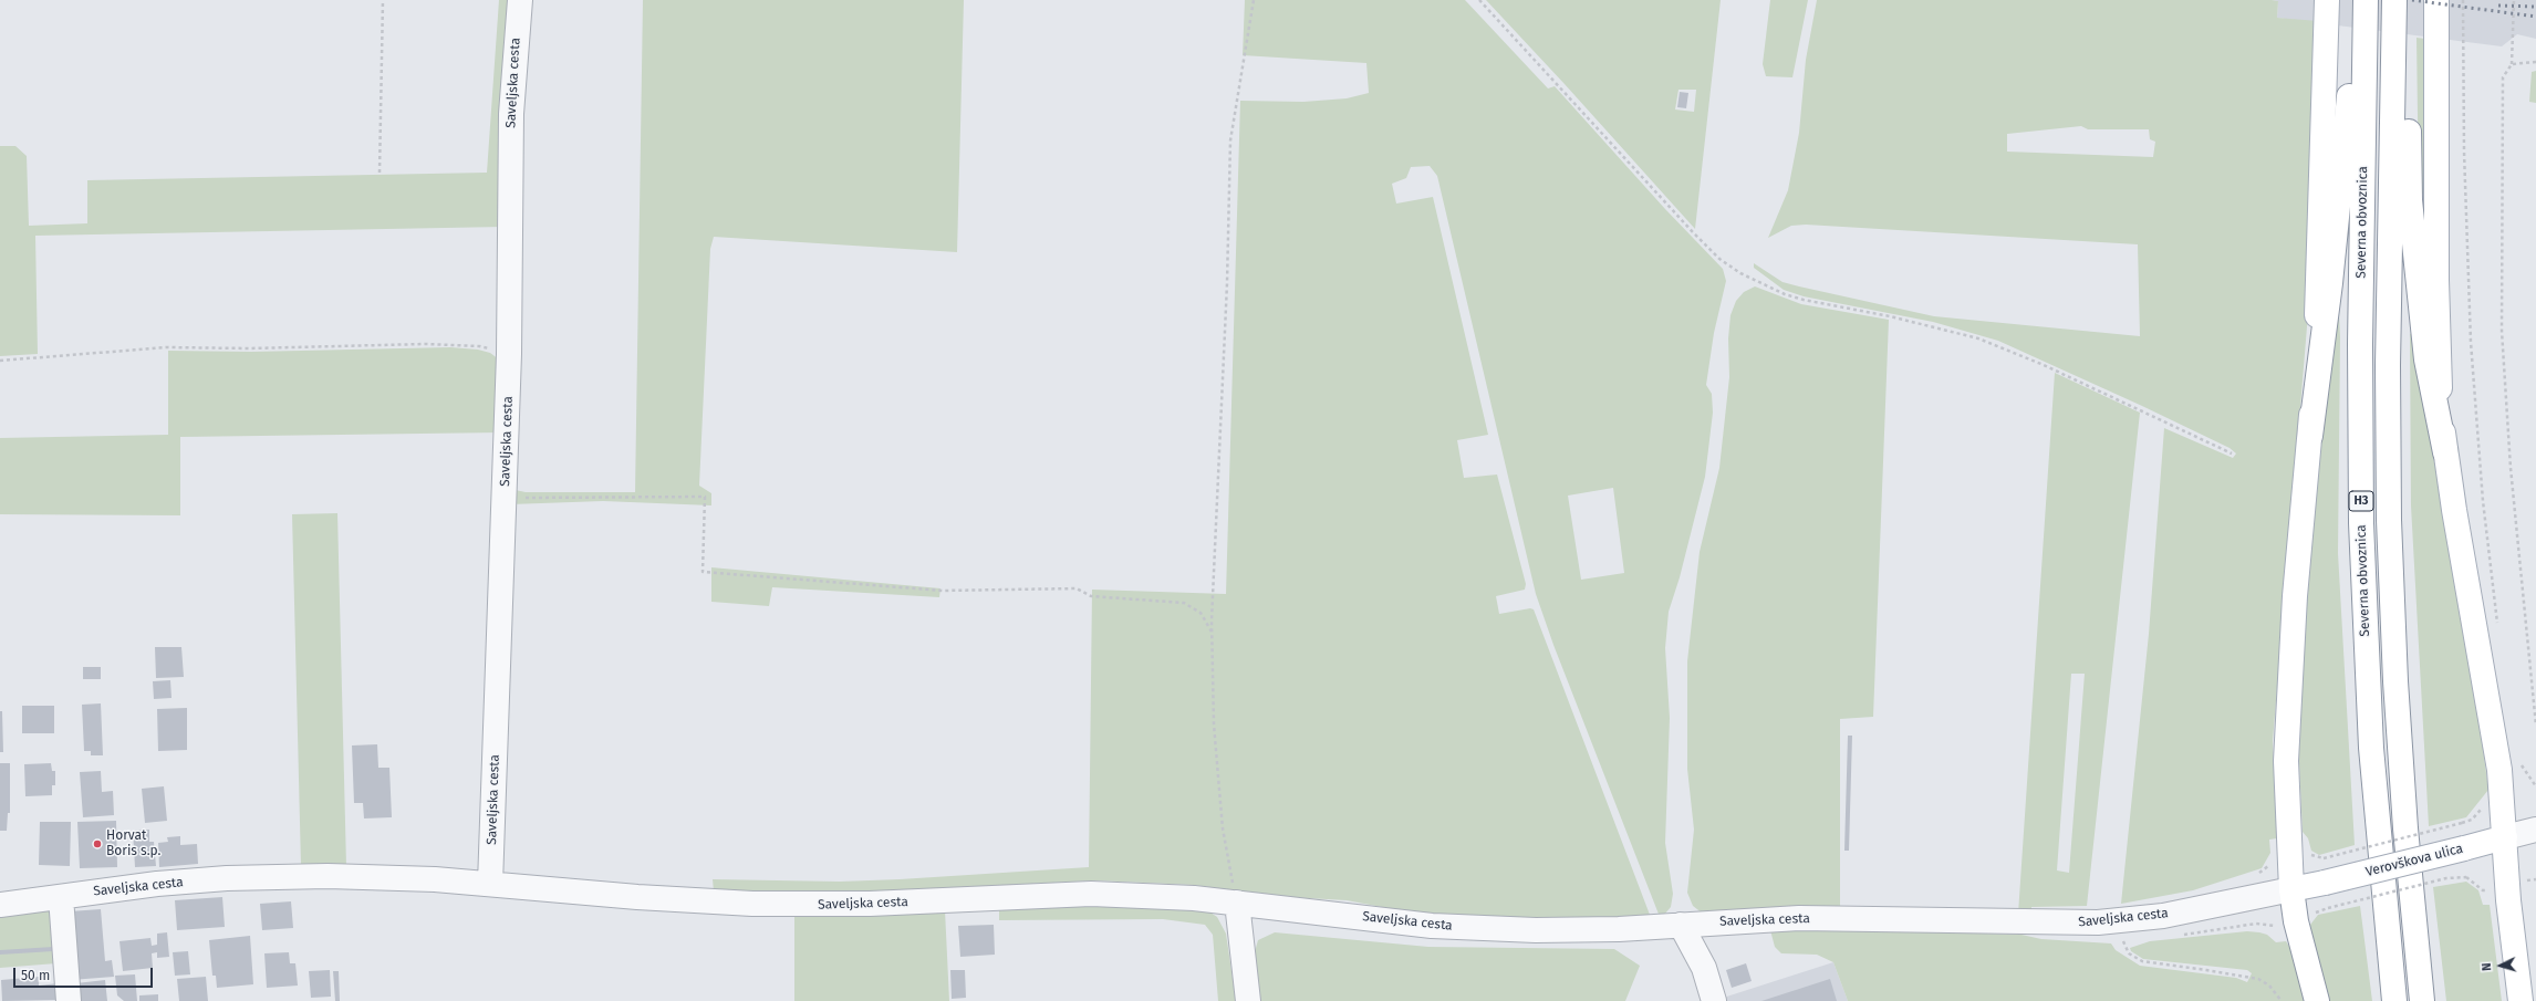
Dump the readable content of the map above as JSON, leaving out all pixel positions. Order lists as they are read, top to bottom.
{
  "streets": {
    "main road": ["Severna obvoznica", "H3", "Verovškova ulica"],
    "street": ["Saveljska cesta"]
  },
  "crossings": [
    ["Saveljska cesta", "Verovškova ulica"]
  ],
  "places": ["Horvat Boris s.p."],
  "scale_bar": "50 m",
  "north": "left"
}
